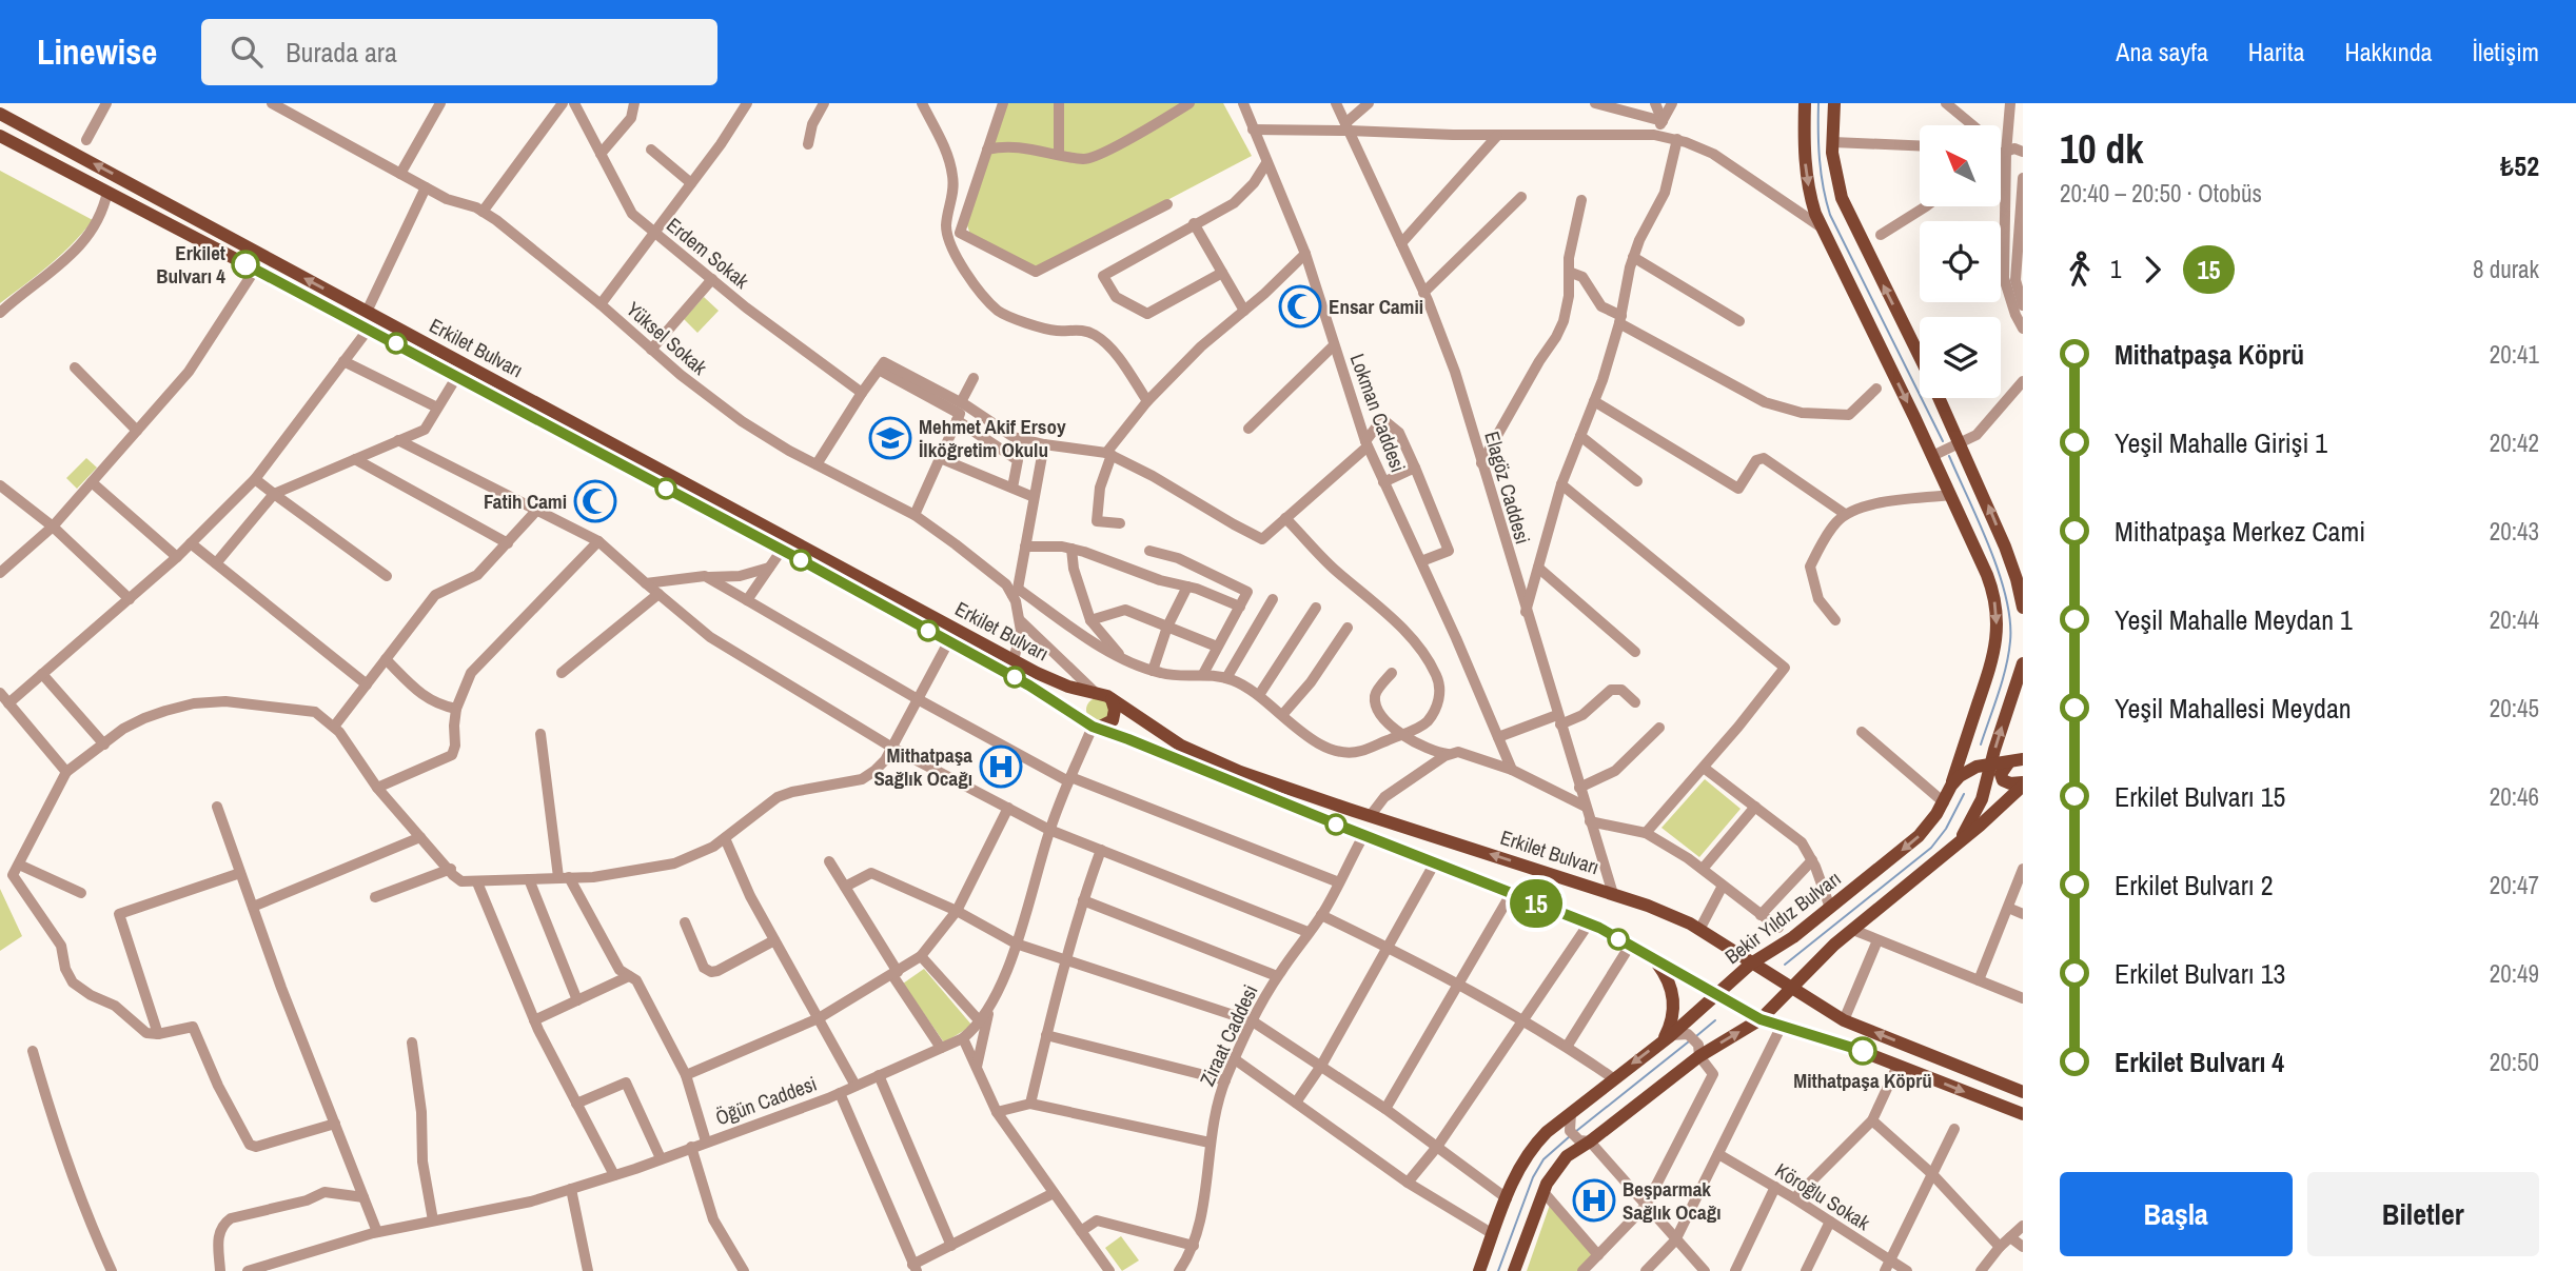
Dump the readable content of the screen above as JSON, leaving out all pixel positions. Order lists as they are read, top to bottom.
{
  "streets": {
    "main road": ["Erkilet Bulvarı", "Bekir Yıldız Bulvarı"],
    "street": [
      "Erdem Sokak",
      "Yüksel Sokak",
      "Lokman Caddesi",
      "Elagöz Caddesi",
      "Ziraat Caddesi",
      "Öğün Caddesi",
      "Köroğlu Sokak"
    ]
  },
  "crossings": [
    ["Yüksel Sokak", "Erkilet Bulvarı"],
    ["Yüksel Sokak", "Öğün Caddesi"],
    ["Erkilet Bulvarı", "Elagöz Caddesi"],
    ["Erkilet Bulvarı", "Bekir Yıldız Bulvarı"],
    ["Erkilet Bulvarı", "Ziraat Caddesi"],
    ["Erkilet Bulvarı", "Öğün Caddesi"]
  ],
  "places": {
    "other": ["Erkilet Bulvarı 4", "Mithatpaşa Köprü"],
    "mosque": ["Ensar Camii", "Fatih Cami"],
    "school or university": ["Mehmet Akif Ersoy İlköğretim Okulu"],
    "hospital": ["Mithatpaşa Sağlık Ocağı", "Beşparmak Sağlık Ocağı"]
  },
  "lines": ["bus line 15"],
  "north": "top left",
  "page": {
    "header": "Linewise",
    "search": "Burada ara",
    "nav": [
      "Ana sayfa",
      "Harita",
      "Hakkında",
      "İletişim"
    ],
    "on_map": "15",
    "heading": ["10 dk", "20:40 – 20:50 · Otobüs", "₺52"],
    "legs": ["1", "15", "8 durak"],
    "list": [
      {
        "name": "Mithatpaşa Köprü",
        "value": "20:41"
      },
      {
        "name": "Yeşil Mahalle Girişi 1",
        "value": "20:42"
      },
      {
        "name": "Mithatpaşa Merkez Cami",
        "value": "20:43"
      },
      {
        "name": "Yeşil Mahalle Meydan 1",
        "value": "20:44"
      },
      {
        "name": "Yeşil Mahallesi Meydan",
        "value": "20:45"
      },
      {
        "name": "Erkilet Bulvarı 15",
        "value": "20:46"
      },
      {
        "name": "Erkilet Bulvarı 2",
        "value": "20:47"
      },
      {
        "name": "Erkilet Bulvarı 13",
        "value": "20:49"
      },
      {
        "name": "Erkilet Bulvarı 4",
        "value": "20:50"
      }
    ],
    "buttons": ["Başla", "Biletler"]
  }
}
